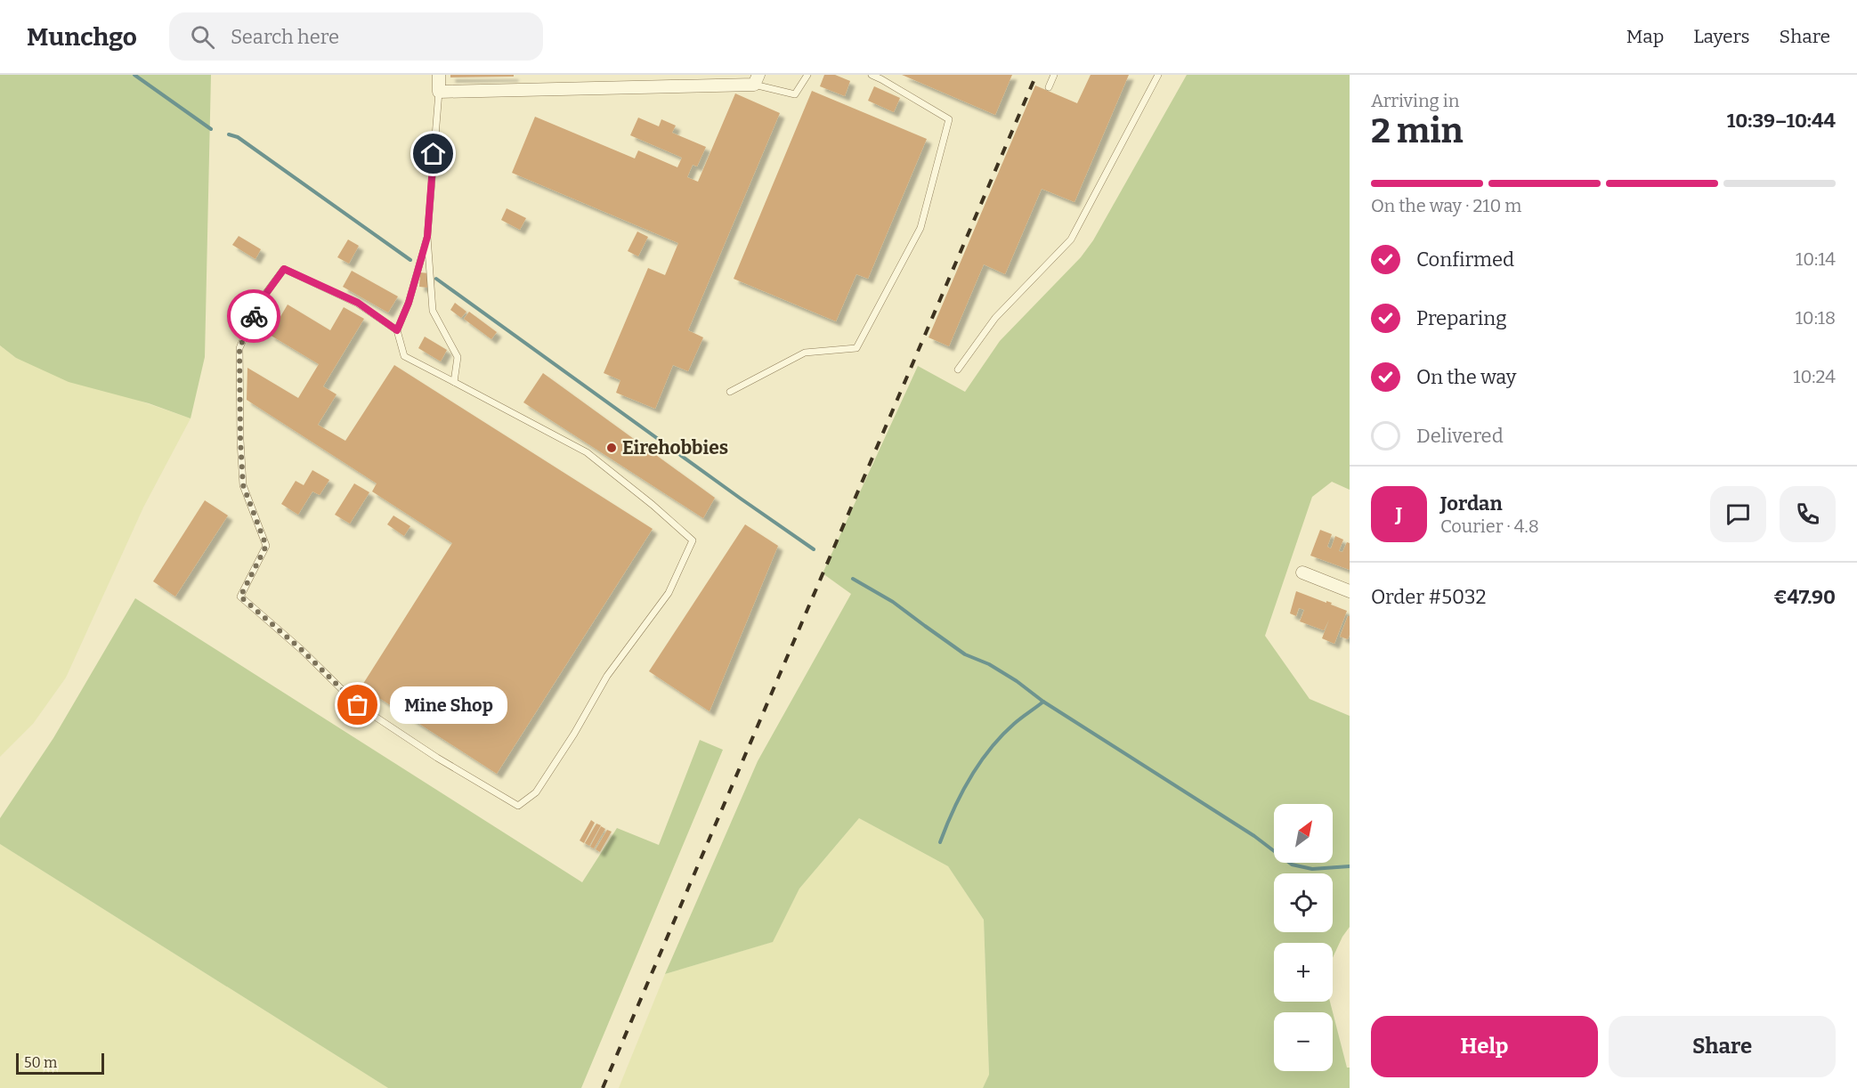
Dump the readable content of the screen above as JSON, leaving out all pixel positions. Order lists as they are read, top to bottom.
{
  "places": ["Eirehobbies", "Mine Shop"],
  "scale_bar": "50 m",
  "north": "top right",
  "page": {
    "header": "Munchgo",
    "search": "Search here",
    "nav": ["Map", "Layers", "Share"],
    "heading": ["2 min", "Arriving in", "10:39–10:44"],
    "panel": [
      "Jordan",
      "Courier · 4.8",
      "Order #5032",
      "€47.90"
    ],
    "bar": "On the way · 210 m",
    "list": [
      ["Confirmed", "10:14"],
      ["Preparing", "10:18"],
      ["On the way", "10:24"],
      "Delivered"
    ],
    "round": "J",
    "bubble": "Mine Shop",
    "map_buttons": ["+", "−"],
    "buttons": ["Help", "Share"],
    "scale": "50 m"
  }
}
